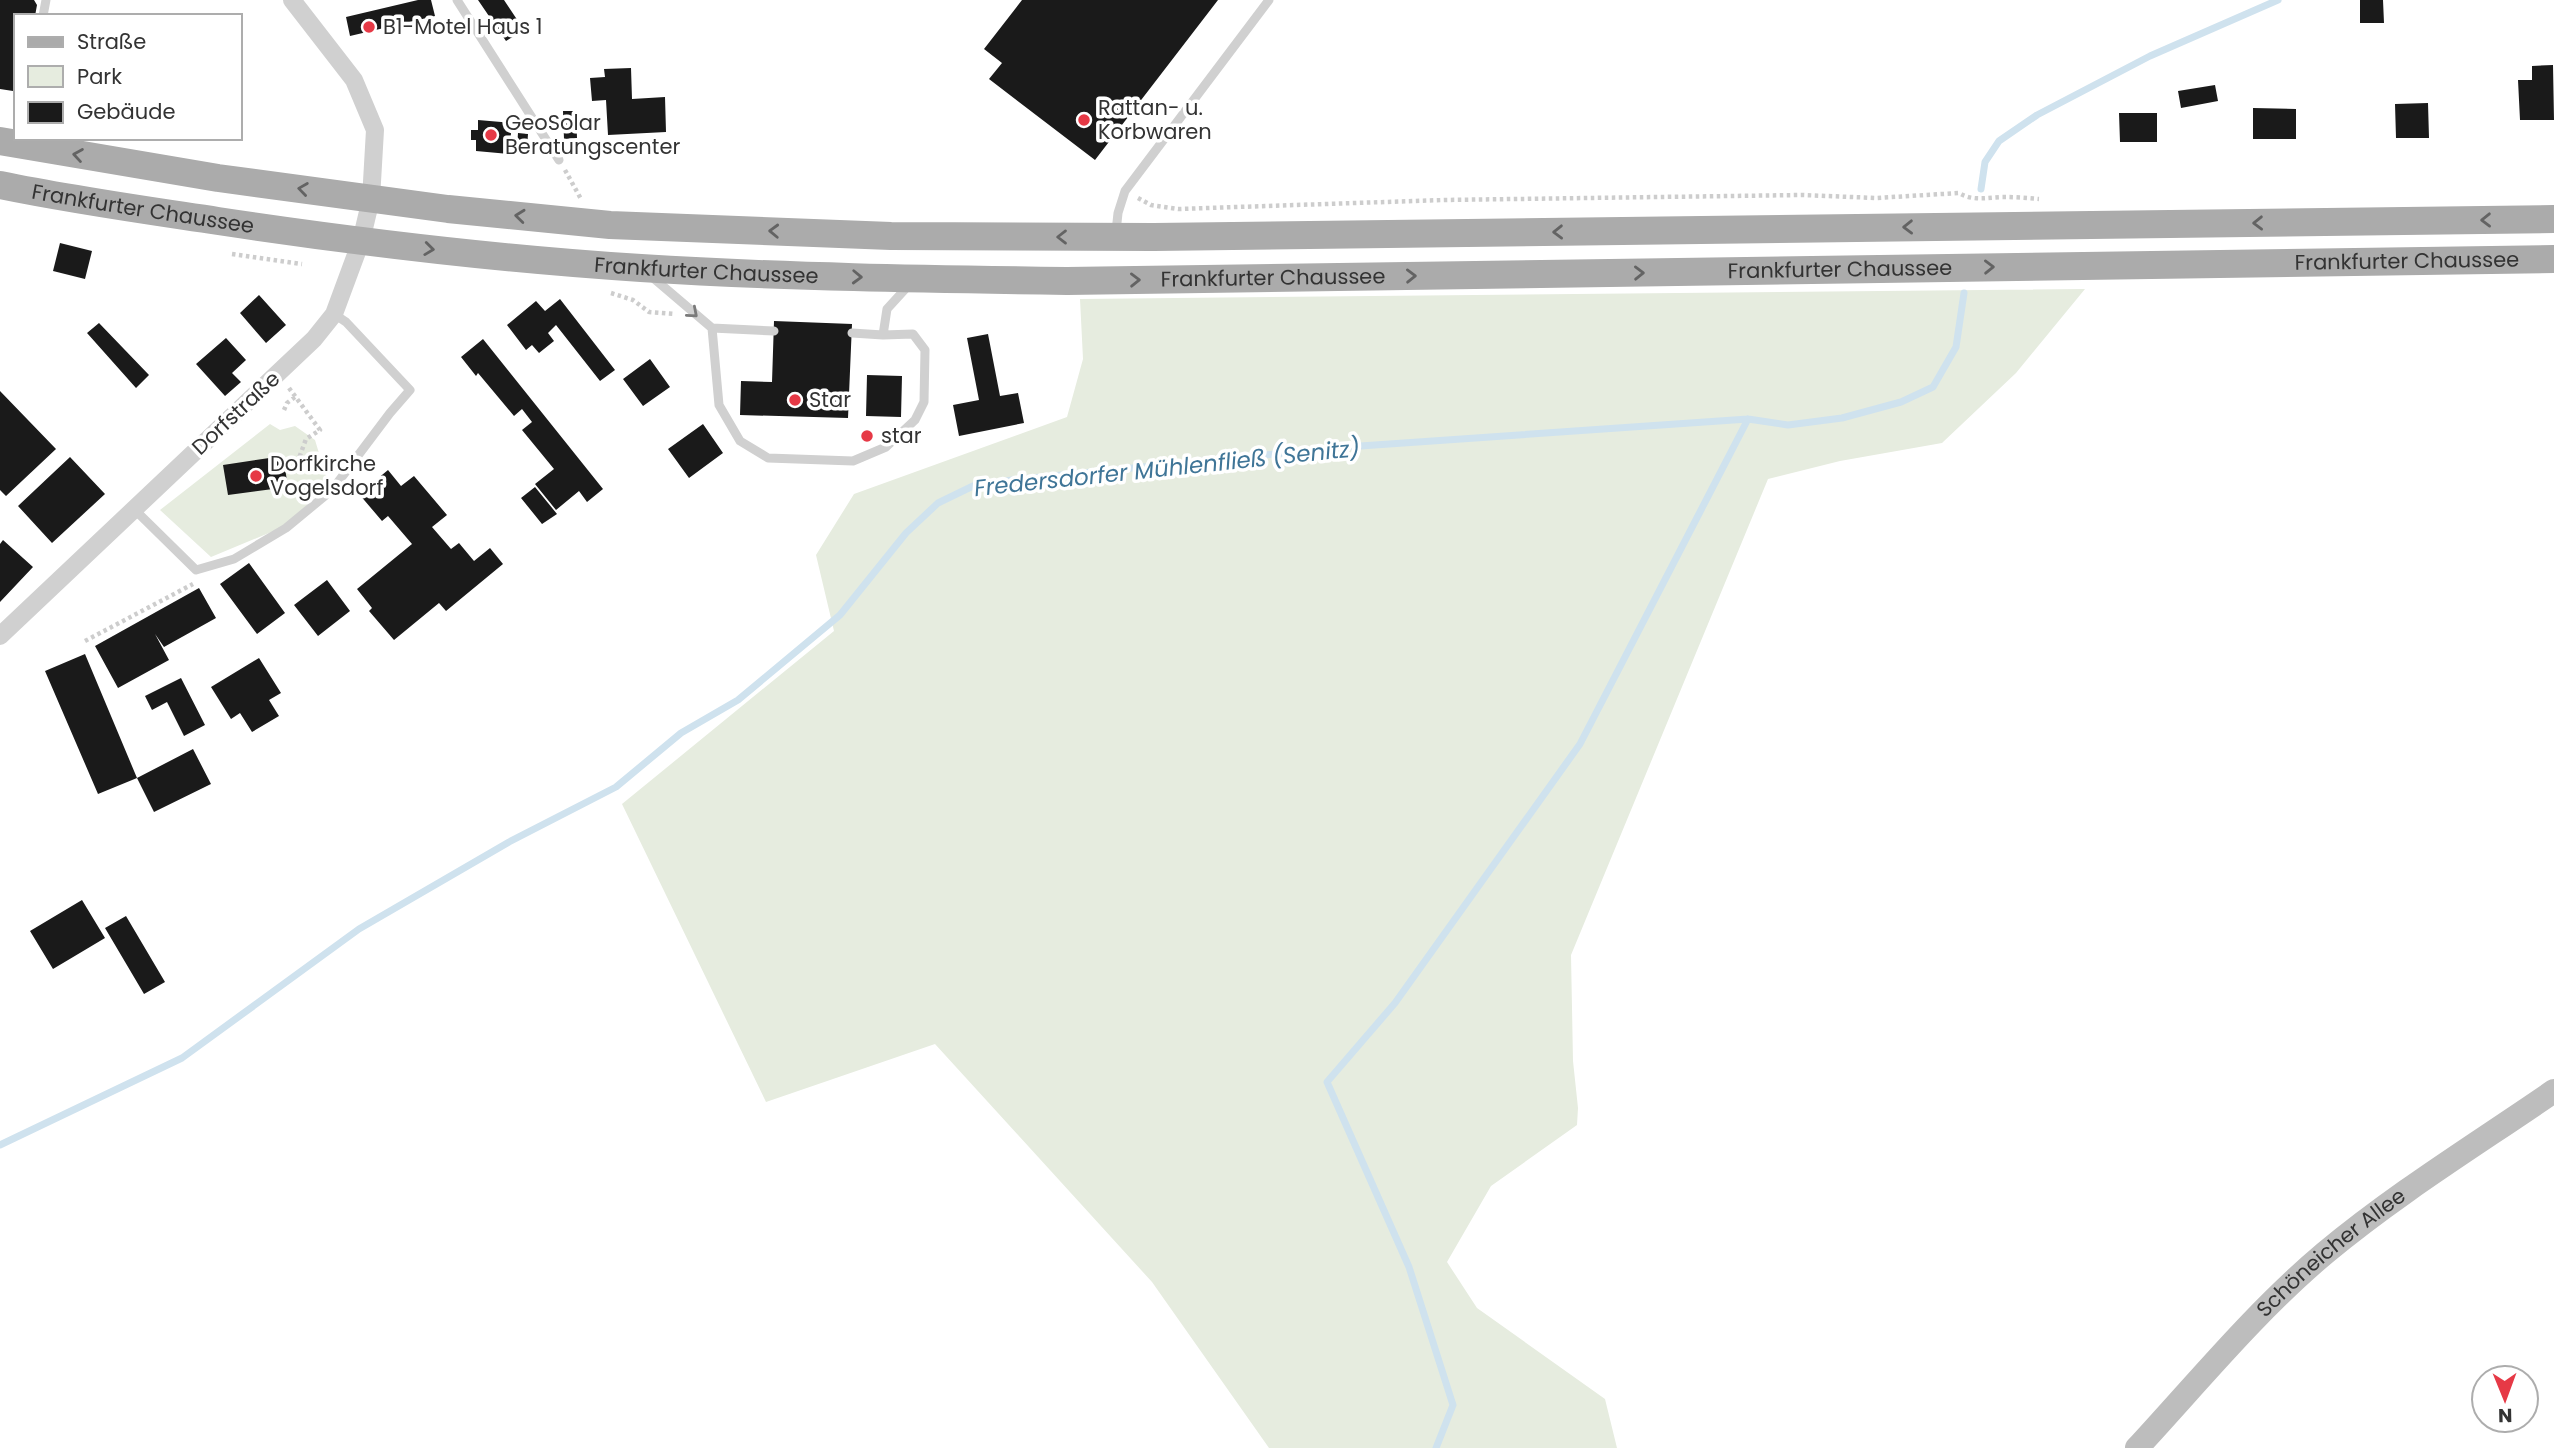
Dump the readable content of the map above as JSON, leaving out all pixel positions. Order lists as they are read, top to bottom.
{
  "streets": {
    "main road": ["Frankfurter Chaussee"],
    "street": ["Dorfstraße", "Schöneicher Allee"]
  },
  "crossings": [
    ["Frankfurter Chaussee", "Dorfstraße"]
  ],
  "water": ["Fredersdorfer Mühlenfließ (Senitz)"],
  "places": [
    "B1-Motel Haus 1",
    "Rattan- u. Korbwaren",
    "GeoSolar Beratungscenter",
    "Star",
    "star",
    "Dorfkirche Vogelsdorf"
  ],
  "legend": ["Straße", "Park", "Gebäude"],
  "north": "bottom"
}
